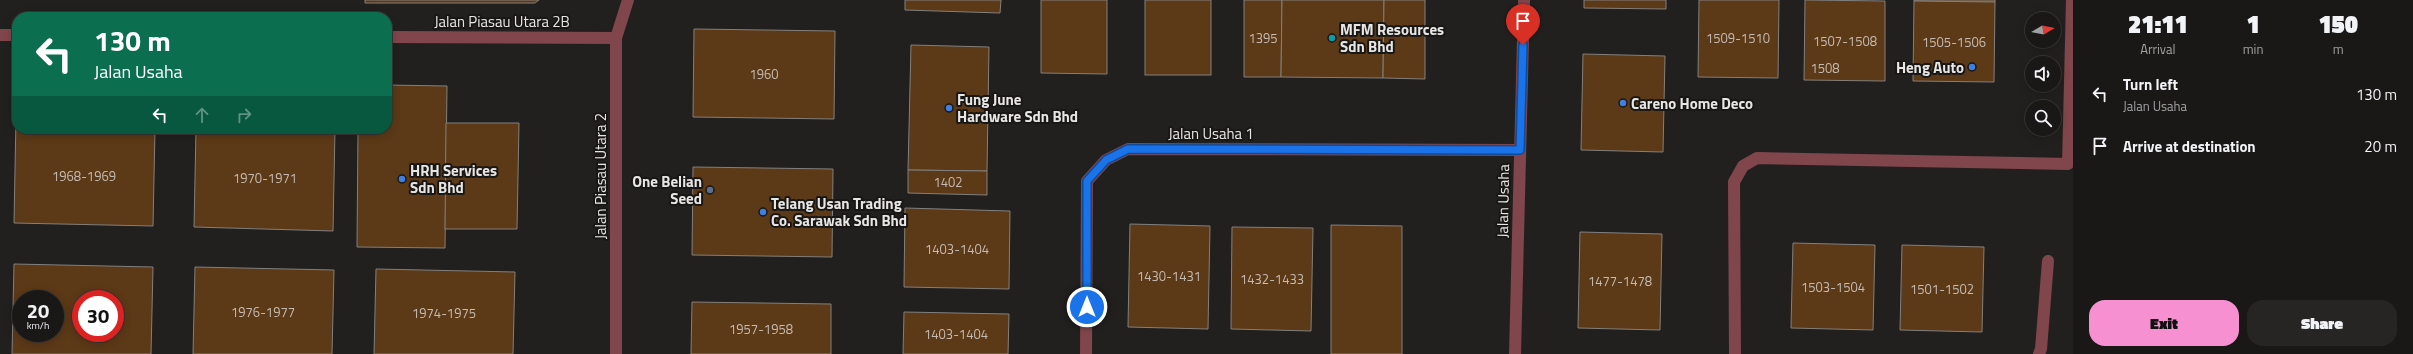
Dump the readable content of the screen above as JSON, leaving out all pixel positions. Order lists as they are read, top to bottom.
{
  "streets": {
    "street": [
      "Jalan Piasau Utara 2B",
      "Jalan Usaha 1",
      "Jalan Piasau Utara 2",
      "Jalan Usaha"
    ]
  },
  "crossings": [
    ["Jalan Piasau Utara 2B", "Jalan Piasau Utara 2"],
    ["Jalan Usaha 1", "Jalan Usaha"]
  ],
  "places": [
    "MFM Resources Sdn Bhd",
    "Heng Auto",
    "Careno Home Deco",
    "Fung June Hardware Sdn Bhd",
    "HRH Services Sdn Bhd",
    "One Belian Seed",
    "Telang Usan Trading Co. Sarawak Sdn Bhd"
  ],
  "house_numbers": [
    "1395",
    "1509-1510",
    "1507-1508",
    "1505-1506",
    "1508",
    "1960",
    "1968-1969",
    "1970-1971",
    "1402",
    "1403-1404",
    "1430-1431",
    "1432-1433",
    "1477-1478",
    "1503-1504",
    "1501-1502",
    "1976-1977",
    "1974-1975",
    "1957-1958",
    "1403-1404"
  ],
  "north": "right",
  "page": {
    "eta": [
      "21:11",
      "Arrival",
      "1",
      "min",
      "150",
      "m"
    ],
    "turn": ["130 m", "Jalan Usaha"],
    "list": [
      {
        "name": "Turn left",
        "note": "Jalan Usaha",
        "value": "130 m"
      },
      {
        "name": "Arrive at destination",
        "value": "20 m"
      }
    ],
    "speed": "20 km/h",
    "limit": "30",
    "buttons": ["Exit", "Share"]
  }
}
